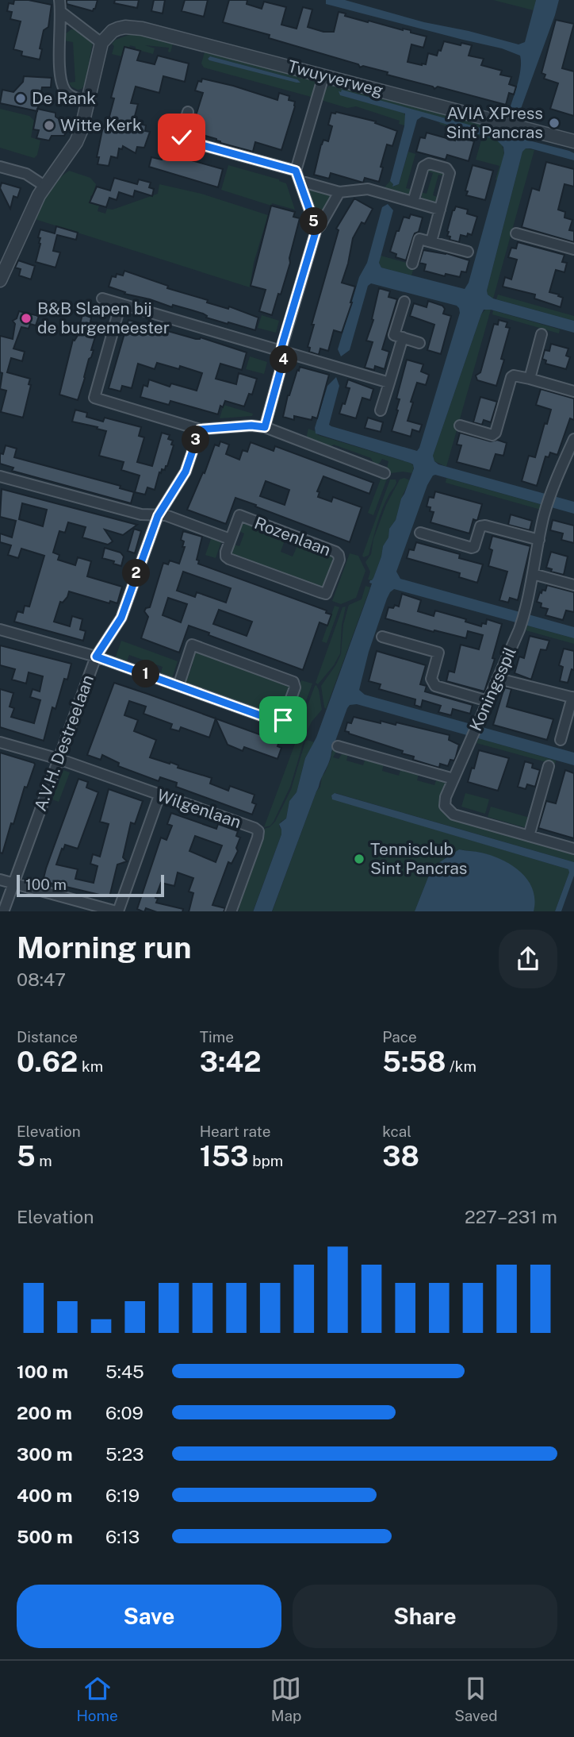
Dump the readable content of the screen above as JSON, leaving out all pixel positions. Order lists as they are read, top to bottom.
{
  "streets": {
    "street": [
      "Twuyverweg",
      "Rozenlaan",
      "Koningsspil",
      "A.V.H. Destreelaan",
      "Wilgenlaan"
    ]
  },
  "crossings": [
    ["Rozenlaan", "A.V.H. Destreelaan"],
    ["A.V.H. Destreelaan", "Wilgenlaan"]
  ],
  "places": [
    "De Rank",
    "AVIA XPress Sint Pancras",
    "Witte Kerk",
    "B&B Slapen bij de burgemeester",
    "Tennisclub Sint Pancras"
  ],
  "scale_bar": "100 m",
  "page": {
    "pins": [
      "5",
      "4",
      "3",
      "2",
      "1"
    ],
    "scale": "100 m",
    "heading": ["Morning run", "08:47"],
    "stats": [
      ["Distance", "0.62 km"],
      ["Time", "3:42"],
      ["Pace", "5:58 /km"],
      ["Elevation", "5 m"],
      ["Heart rate", "153 bpm"],
      ["kcal", "38"]
    ],
    "chart": ["Elevation", "227–231 m"],
    "list": [
      {
        "name": "100 m",
        "note": "5:45"
      },
      {
        "name": "200 m",
        "note": "6:09"
      },
      {
        "name": "300 m",
        "note": "5:23"
      },
      {
        "name": "400 m",
        "note": "6:19"
      },
      {
        "name": "500 m",
        "note": "6:13"
      }
    ],
    "buttons": ["Save", "Share"],
    "tabs": ["Home", "Map", "Saved"]
  }
}
